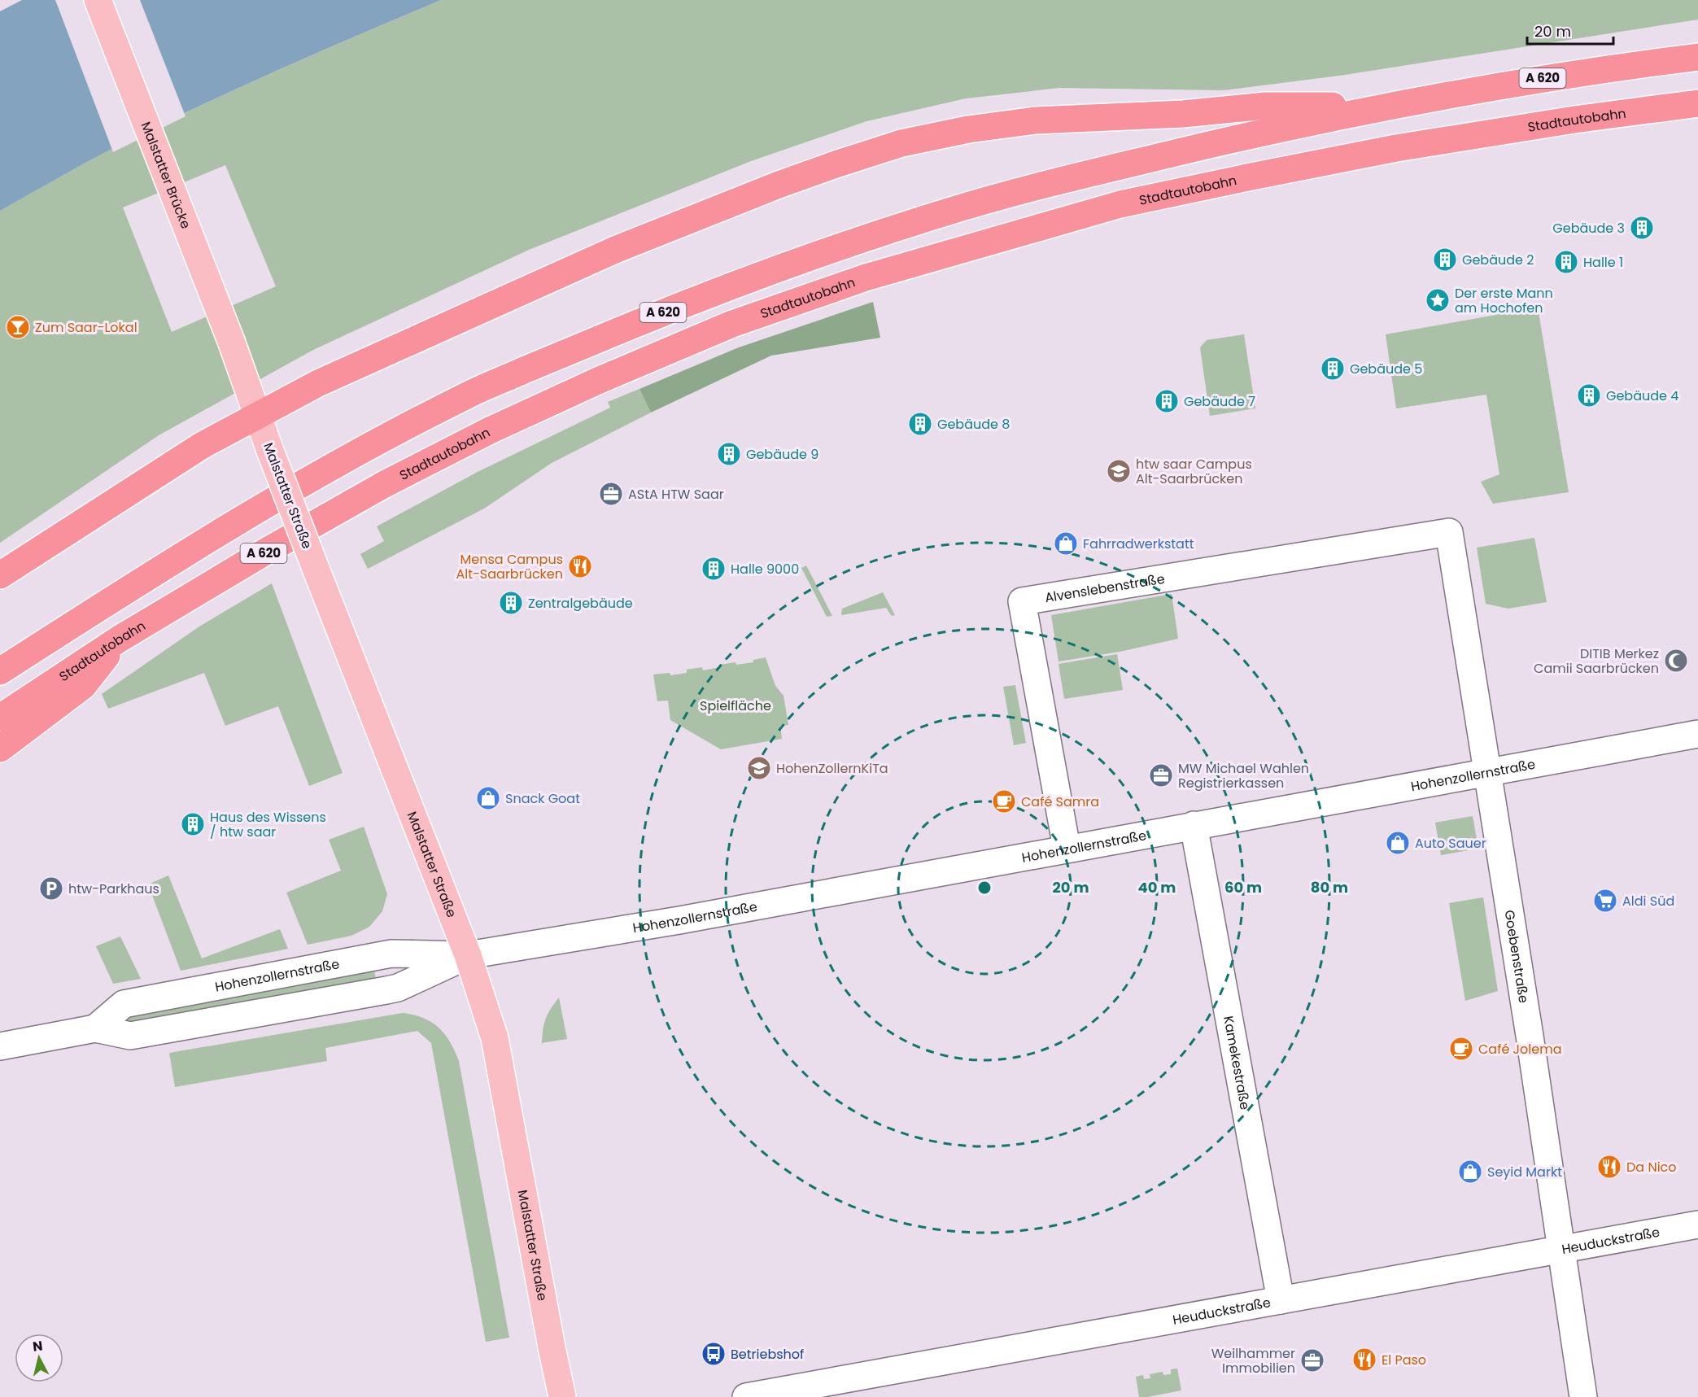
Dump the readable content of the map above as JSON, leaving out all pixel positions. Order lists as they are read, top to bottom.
{
  "streets": {
    "highway": ["A 620", "Stadtautobahn"],
    "main road": ["Malstatter Brücke", "Malstatter Straße"],
    "street": [
      "Alvenslebenstraße",
      "Hohenzollernstraße",
      "Goebenstraße",
      "Kamekestraße",
      "Heuduckstraße"
    ]
  },
  "crossings": [
    ["Malstatter Brücke", "Malstatter Straße"],
    ["Malstatter Straße", "Hohenzollernstraße"],
    ["Alvenslebenstraße", "Hohenzollernstraße"],
    ["Alvenslebenstraße", "Goebenstraße"],
    ["Hohenzollernstraße", "Goebenstraße"],
    ["Hohenzollernstraße", "Kamekestraße"],
    ["Goebenstraße", "Heuduckstraße"],
    ["Kamekestraße", "Heuduckstraße"]
  ],
  "parks": ["Spielfläche"],
  "places": {
    "building": [
      "Gebäude 3",
      "Gebäude 2",
      "Halle 1",
      "Gebäude 5",
      "Gebäude 4",
      "Gebäude 7",
      "Gebäude 8",
      "Gebäude 9",
      "Halle 9000",
      "Zentralgebäude",
      "Haus des Wissens / htw saar"
    ],
    "place": ["Der erste Mann am Hochofen"],
    "bar": ["Zum Saar-Lokal"],
    "school or university": ["htw saar Campus Alt-Saarbrücken", "HohenZollernKiTa"],
    "office": ["AStA HTW Saar", "MW Michael Wahlen Registrierkassen", "Weilhammer Immobilien"],
    "shop": [
      "Fahrradwerkstatt",
      "Snack Goat",
      "Auto Sauer",
      "Seyid Markt"
    ],
    "restaurant": ["Mensa Campus Alt-Saarbrücken", "Da Nico", "El Paso"],
    "mosque": ["DITIB Merkez Camii Saarbrücken"],
    "cafe": ["Café Samra", "Café Jolema"],
    "parking": ["htw-Parkhaus"],
    "supermarket": ["Aldi Süd"],
    "bus stop": ["Betriebshof"]
  },
  "scale_bar": "20 m",
  "north": "top",
  "rings": [
    "20 m",
    "40 m",
    "60 m",
    "80 m"
  ]
}
